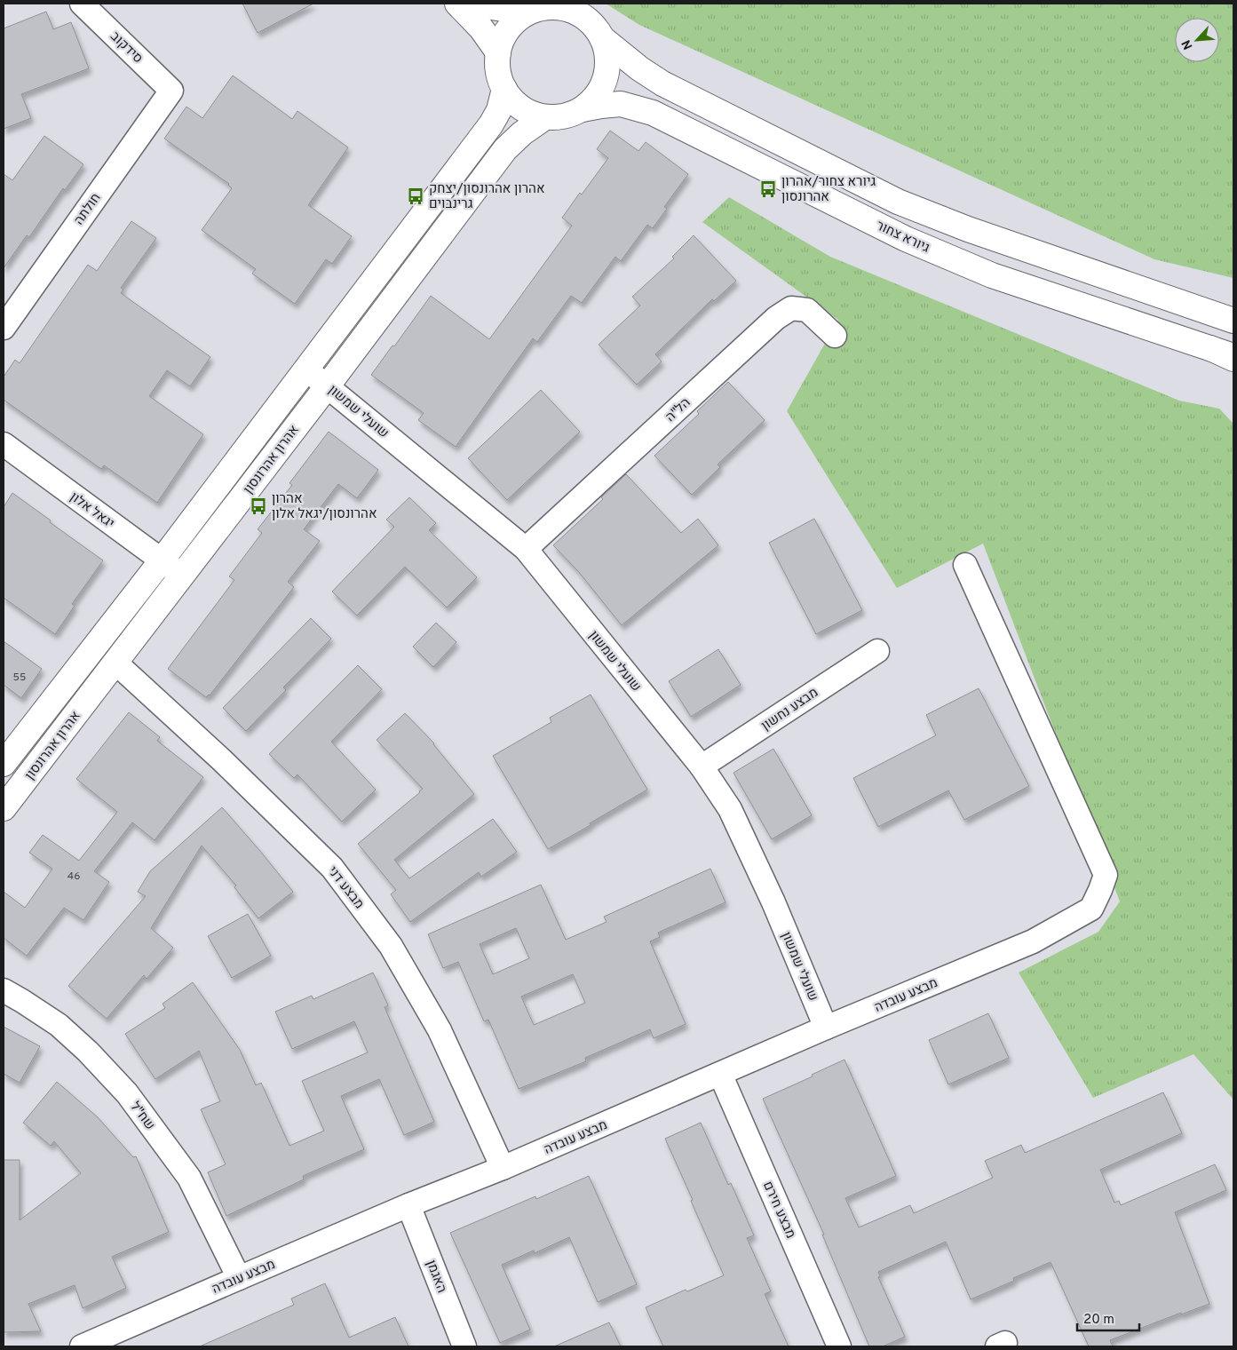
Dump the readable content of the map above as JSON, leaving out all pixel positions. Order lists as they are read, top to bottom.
{
  "streets": {
    "street": [
      "סידקוב",
      "חולתה",
      "גיורא צחור",
      "הל\"ה",
      "שועלי שמשון",
      "אהרון אהרונסון",
      "יגאל אלון",
      "מבצע נחשון",
      "מבצע דני",
      "מבצע עובדה",
      "שח\"ל",
      "מבצע חירם",
      "האגמן"
    ]
  },
  "crossings": [
    ["סידקוב", "חולתה"],
    ["גיורא צחור", "אהרון אהרונסון"],
    ["הל\"ה", "שועלי שמשון"],
    ["שועלי שמשון", "אהרון אהרונסון"],
    ["שועלי שמשון", "מבצע נחשון"],
    ["שועלי שמשון", "מבצע עובדה"],
    ["אהרון אהרונסון", "יגאל אלון"],
    ["אהרון אהרונסון", "מבצע דני"],
    ["מבצע דני", "מבצע עובדה"],
    ["מבצע עובדה", "שח\"ל"],
    ["מבצע עובדה", "מבצע חירם"],
    ["מבצע עובדה", "האגמן"]
  ],
  "places": {
    "bus stop": ["גיורא צחור/אהרון אהרונסון", "אהרון אהרונסון/יצחק גרינבוים", "אהרון אהרונסון/יגאל אלון"]
  },
  "house_numbers": ["55", "46"],
  "scale_bar": "20 m",
  "north": "bottom left"
}
